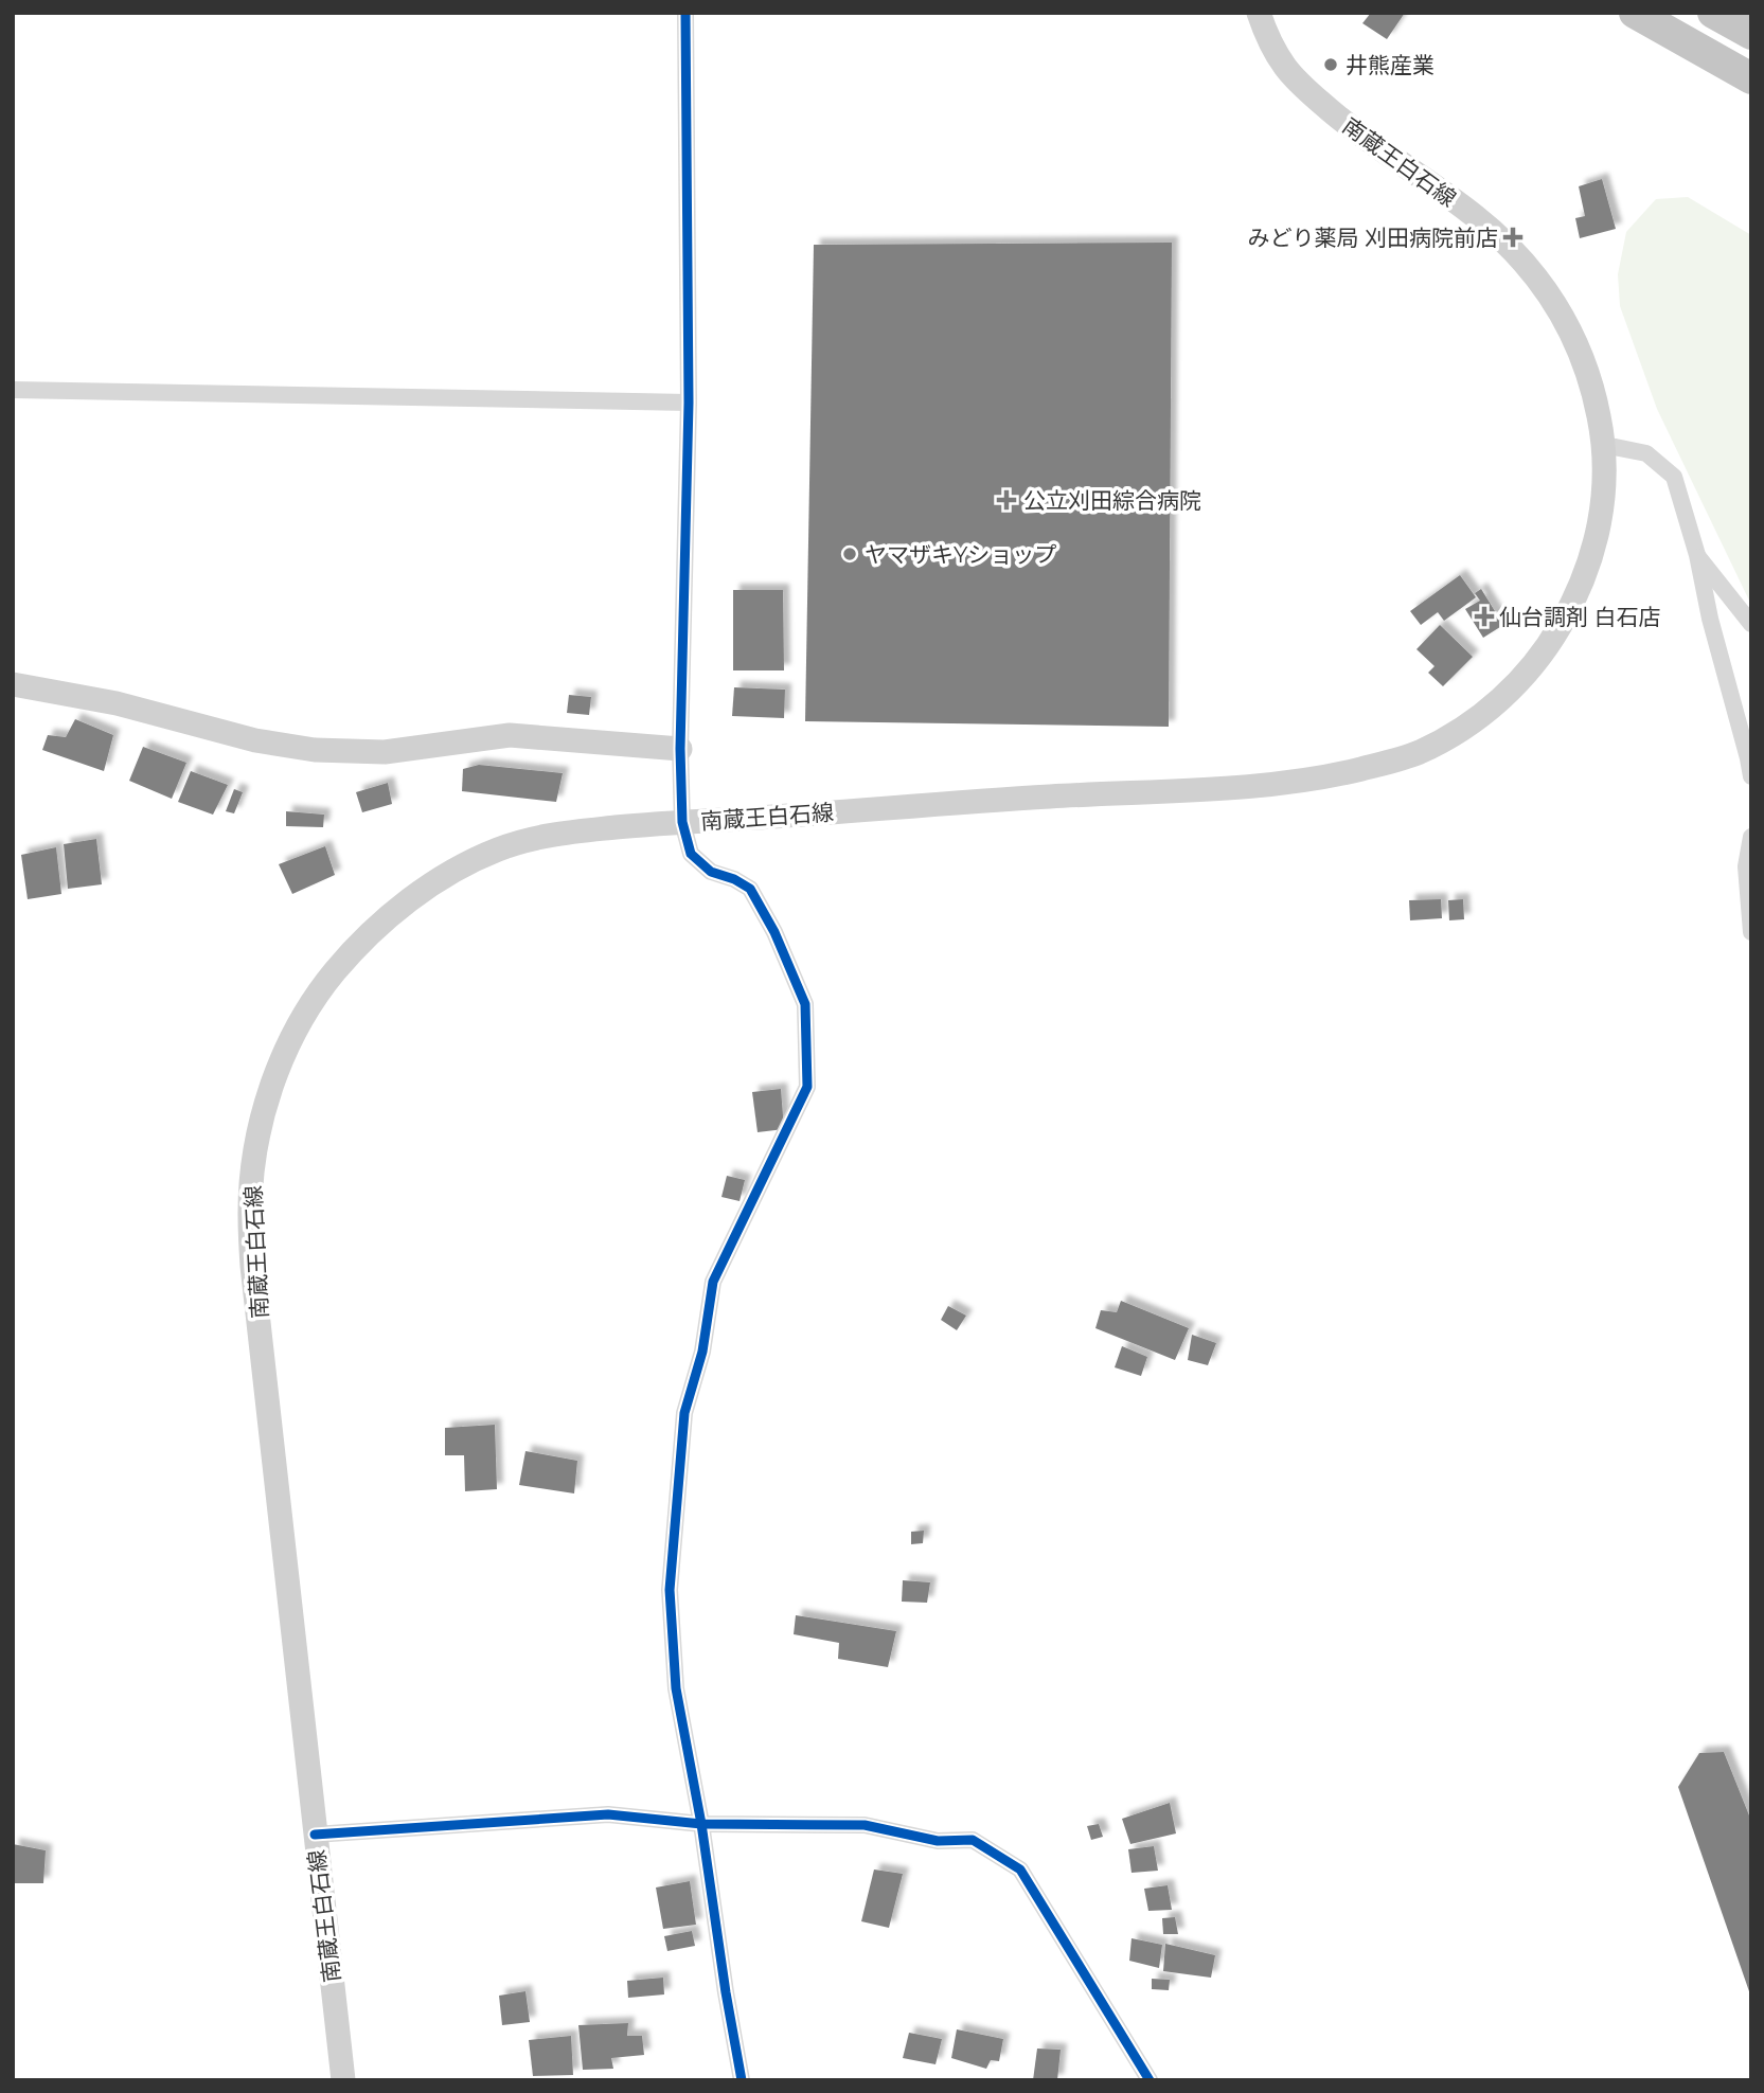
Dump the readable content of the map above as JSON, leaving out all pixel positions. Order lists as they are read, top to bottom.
{
  "streets": {
    "main road": ["南蔵王白石線"]
  },
  "places": {
    "other": ["井熊産業", "ヤマザキYショップ"],
    "health": ["みどり薬局 刈田病院前店", "公立刈田綜合病院", "仙台調剤 白石店"]
  }
}
